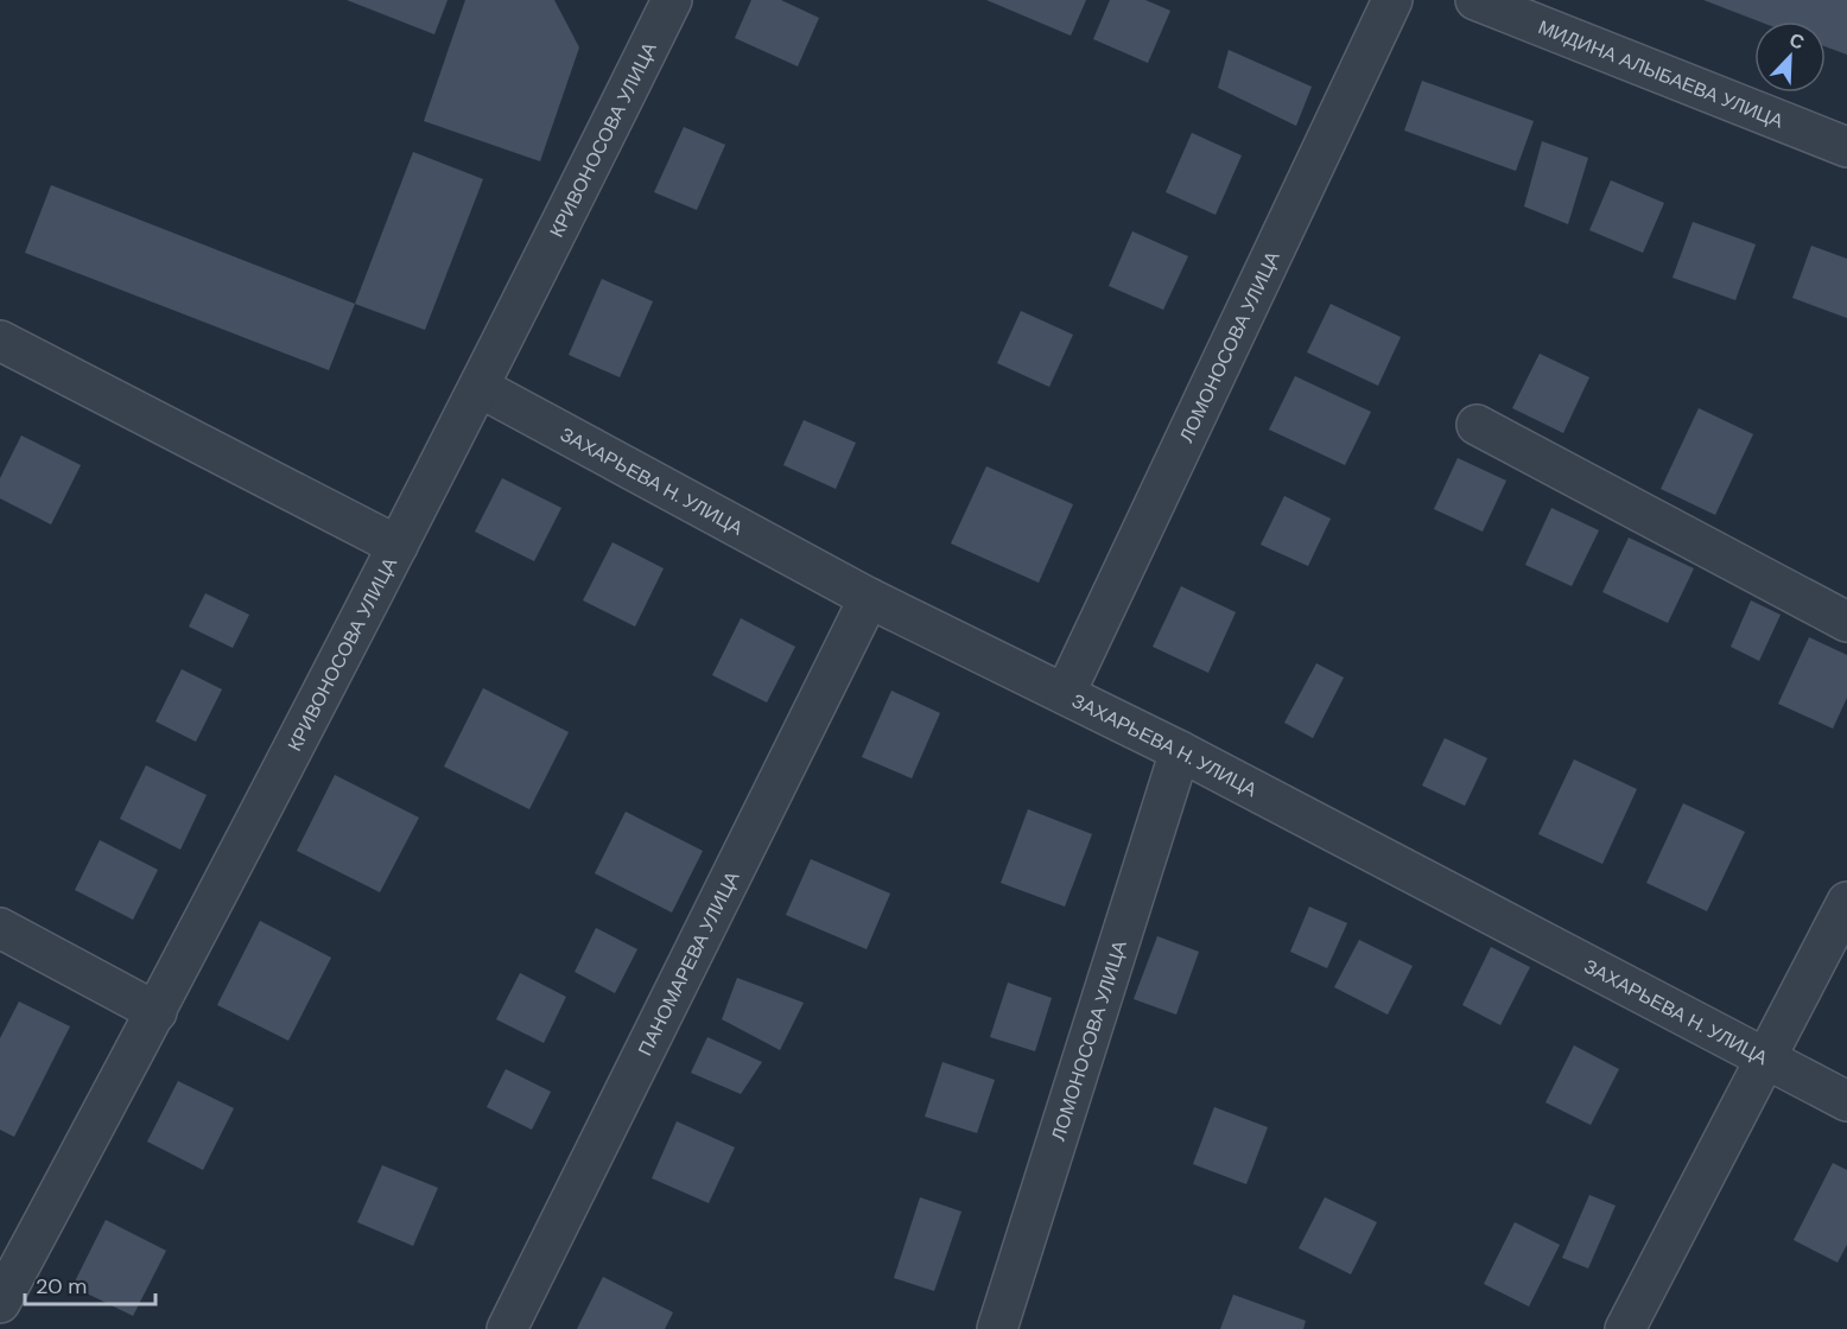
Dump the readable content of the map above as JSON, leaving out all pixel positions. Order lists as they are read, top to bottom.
{
  "streets": {
    "street": [
      "МИДИНА АЛЫБАЕВА УЛИЦА",
      "КРИВОНОСОВА УЛИЦА",
      "ЛОМОНОСОВА УЛИЦА",
      "ЗАХАРЬЕВА Н. УЛИЦА",
      "ПАНОМАРЕВА УЛИЦА"
    ]
  },
  "crossings": [
    ["КРИВОНОСОВА УЛИЦА", "ЗАХАРЬЕВА Н. УЛИЦА"],
    ["ЛОМОНОСОВА УЛИЦА", "ЗАХАРЬЕВА Н. УЛИЦА"],
    ["ЗАХАРЬЕВА Н. УЛИЦА", "ПАНОМАРЕВА УЛИЦА"]
  ],
  "scale_bar": "20 m",
  "north": "top right"
}
